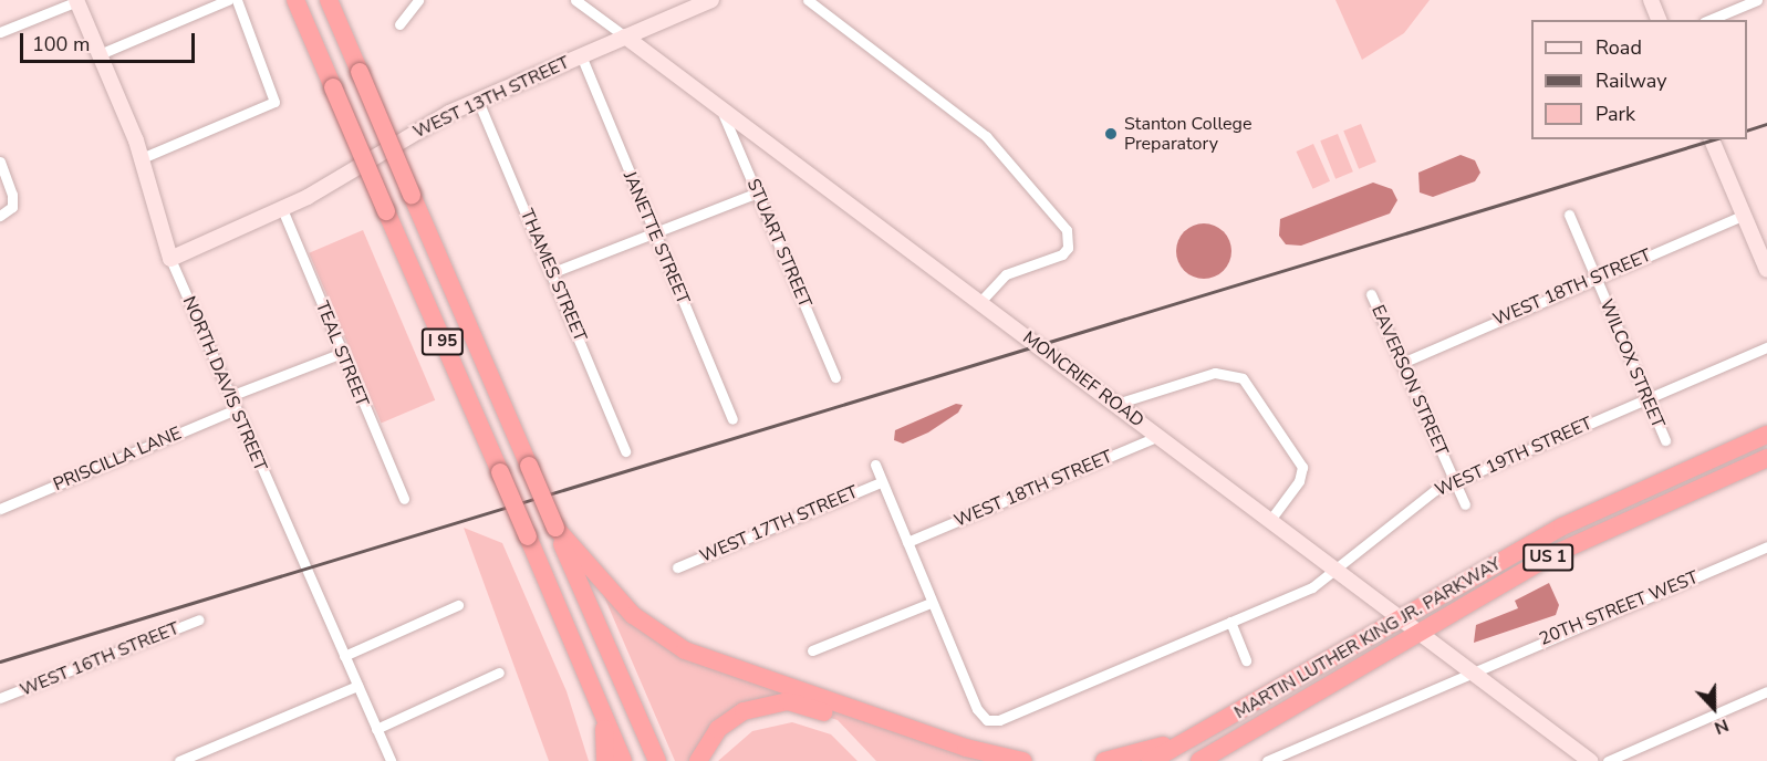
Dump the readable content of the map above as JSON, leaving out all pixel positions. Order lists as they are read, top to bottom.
{
  "streets": {
    "highway": ["I 95", "US 1", "MARTIN LUTHER KING JR. PARKWAY"],
    "main road": ["WEST 13TH STREET", "MONCRIEF ROAD", "NORTH DAVIS STREET"],
    "street": [
      "JANETTE STREET",
      "STUART STREET",
      "THAMES STREET",
      "WEST 18TH STREET",
      "TEAL STREET",
      "WILCOX STREET",
      "EAVERSON STREET",
      "WEST 19TH STREET",
      "PRISCILLA LANE",
      "WEST 17TH STREET",
      "20TH STREET WEST",
      "WEST 16TH STREET"
    ]
  },
  "crossings": [
    ["WEST 13TH STREET", "JANETTE STREET"],
    ["WEST 13TH STREET", "THAMES STREET"],
    ["WEST 13TH STREET", "TEAL STREET"],
    ["WEST 13TH STREET", "MONCRIEF ROAD"],
    ["WEST 13TH STREET", "NORTH DAVIS STREET"],
    ["STUART STREET", "MONCRIEF ROAD"],
    ["WEST 18TH STREET", "WILCOX STREET"],
    ["WEST 18TH STREET", "MONCRIEF ROAD"],
    ["WEST 18TH STREET", "EAVERSON STREET"],
    ["WILCOX STREET", "WEST 19TH STREET"],
    ["MONCRIEF ROAD", "WEST 19TH STREET"],
    ["MONCRIEF ROAD", "20TH STREET WEST"],
    ["MONCRIEF ROAD", "MARTIN LUTHER KING JR. PARKWAY"],
    ["EAVERSON STREET", "WEST 19TH STREET"],
    ["NORTH DAVIS STREET", "PRISCILLA LANE"]
  ],
  "places": ["Stanton College Preparatory"],
  "legend": ["Road", "Railway", "Park"],
  "scale_bar": "100 m",
  "north": "bottom"
}
